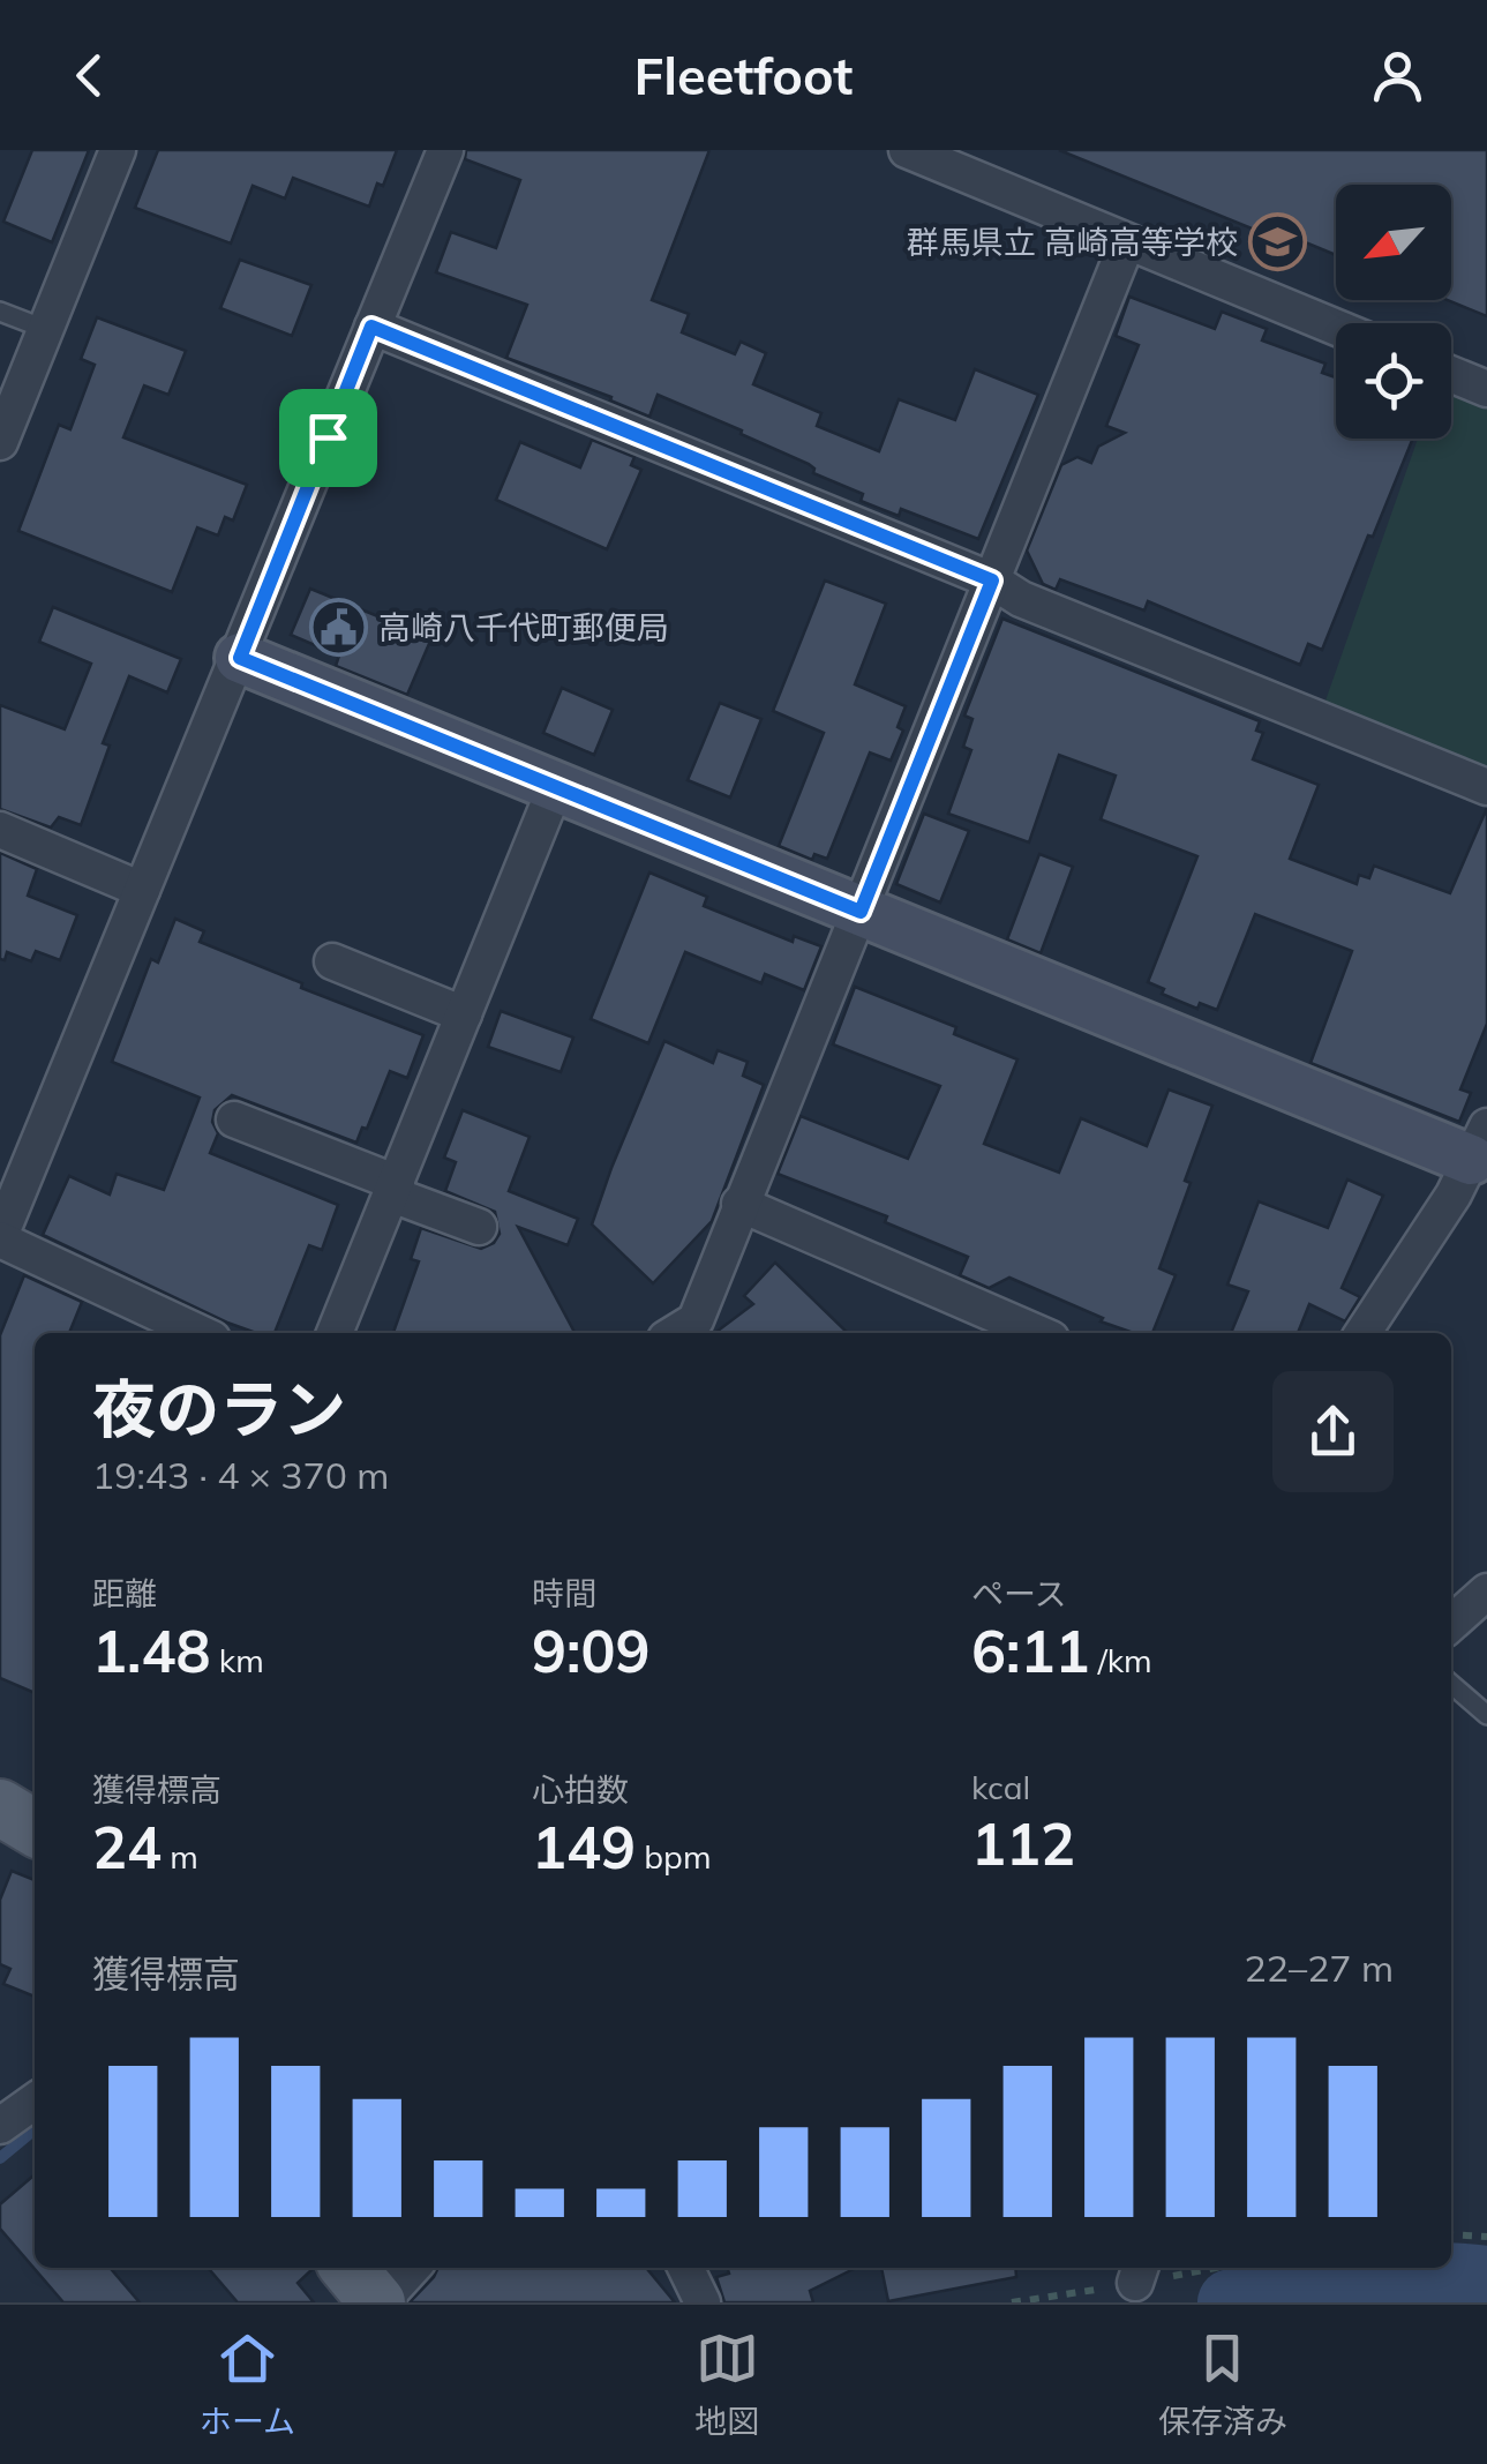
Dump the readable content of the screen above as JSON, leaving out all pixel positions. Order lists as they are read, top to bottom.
{
  "places": {
    "school or university": ["群馬県立 高崎高等学校"],
    "public building": ["高崎八千代町郵便局"]
  },
  "north": "bottom left",
  "page": {
    "header": "Fleetfoot",
    "heading": ["夜のラン", "19:43 · 4 × 370 m"],
    "stats": [
      ["距離", "1.48 km"],
      ["時間", "9:09"],
      ["ペース", "6:11 /km"],
      ["獲得標高", "24 m"],
      ["心拍数", "149 bpm"],
      ["kcal", "112"]
    ],
    "chart": ["獲得標高", "22–27 m"],
    "tabs": ["ホーム", "地図", "保存済み"]
  }
}
